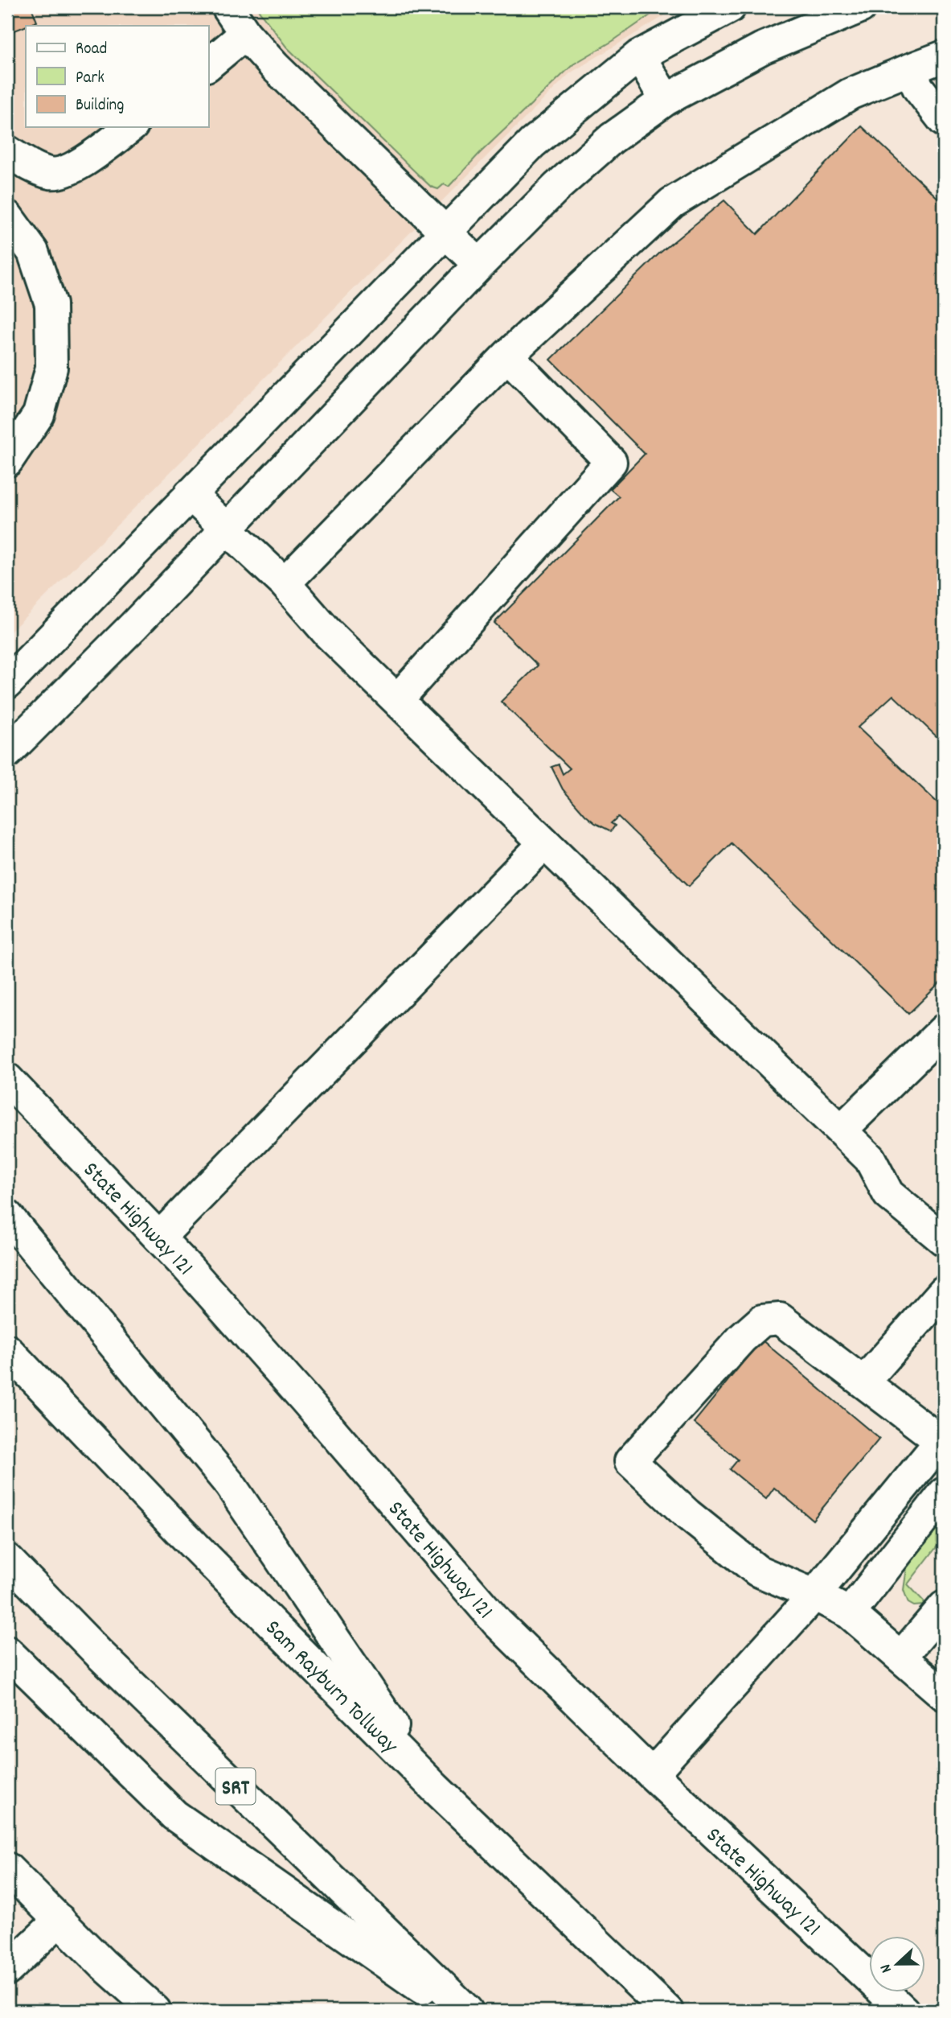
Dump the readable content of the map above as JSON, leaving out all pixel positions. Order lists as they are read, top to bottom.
{
  "streets": {
    "main road": ["State Highway 121", "Sam Rayburn Tollway", "SRT"]
  },
  "legend": ["Road", "Park", "Building"],
  "north": "left"
}
